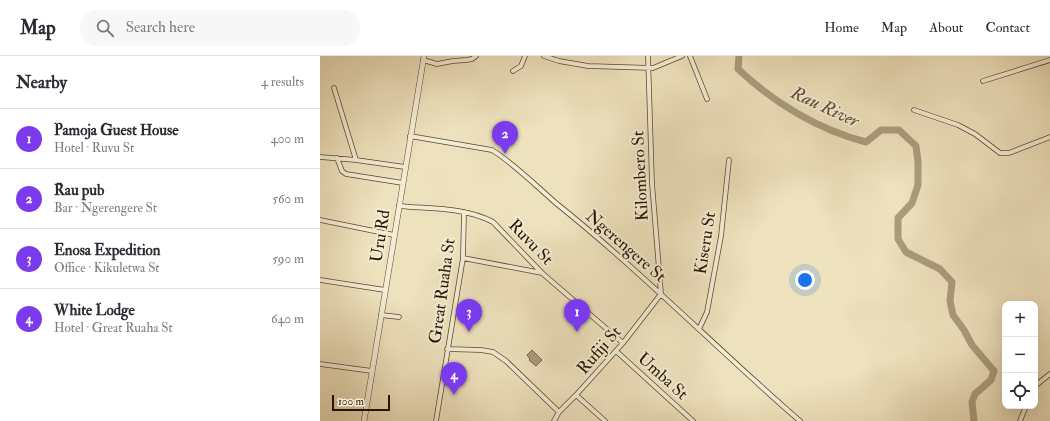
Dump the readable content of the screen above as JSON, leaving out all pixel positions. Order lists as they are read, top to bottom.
{
  "streets": {
    "street": [
      "Kilombero St",
      "Uru Rd",
      "Ruvu St",
      "Kiseru St",
      "Ngerengere St",
      "Great Ruaha St",
      "Rufiji St",
      "Umba St"
    ]
  },
  "crossings": [
    ["Kilombero St", "Ngerengere St"],
    ["Kilombero St", "Rufiji St"],
    ["Uru Rd", "Ruvu St"],
    ["Uru Rd", "Ngerengere St"],
    ["Ruvu St", "Great Ruaha St"],
    ["Ruvu St", "Rufiji St"],
    ["Kiseru St", "Ngerengere St"],
    ["Ngerengere St", "Rufiji St"],
    ["Rufiji St", "Umba St"]
  ],
  "water": ["Rau River"],
  "scale_bar": "100 m",
  "page": {
    "header": "Map",
    "search": "Search here",
    "nav": [
      "Home",
      "Map",
      "About",
      "Contact"
    ],
    "heading": ["Nearby", "4 results"],
    "list": [
      {
        "mark": "1",
        "name": "Pamoja Guest House",
        "note": "Hotel · Ruvu St",
        "value": "400 m"
      },
      {
        "mark": "2",
        "name": "Rau pub",
        "note": "Bar · Ngerengere St",
        "value": "560 m"
      },
      {
        "mark": "3",
        "name": "Enosa Expedition",
        "note": "Office · Kikuletwa St",
        "value": "590 m"
      },
      {
        "mark": "4",
        "name": "White Lodge",
        "note": "Hotel · Great Ruaha St",
        "value": "640 m"
      }
    ],
    "pins": [
      "2",
      "1",
      "3",
      "4"
    ],
    "map_buttons": ["+", "−"],
    "scale": "100 m"
  }
}
